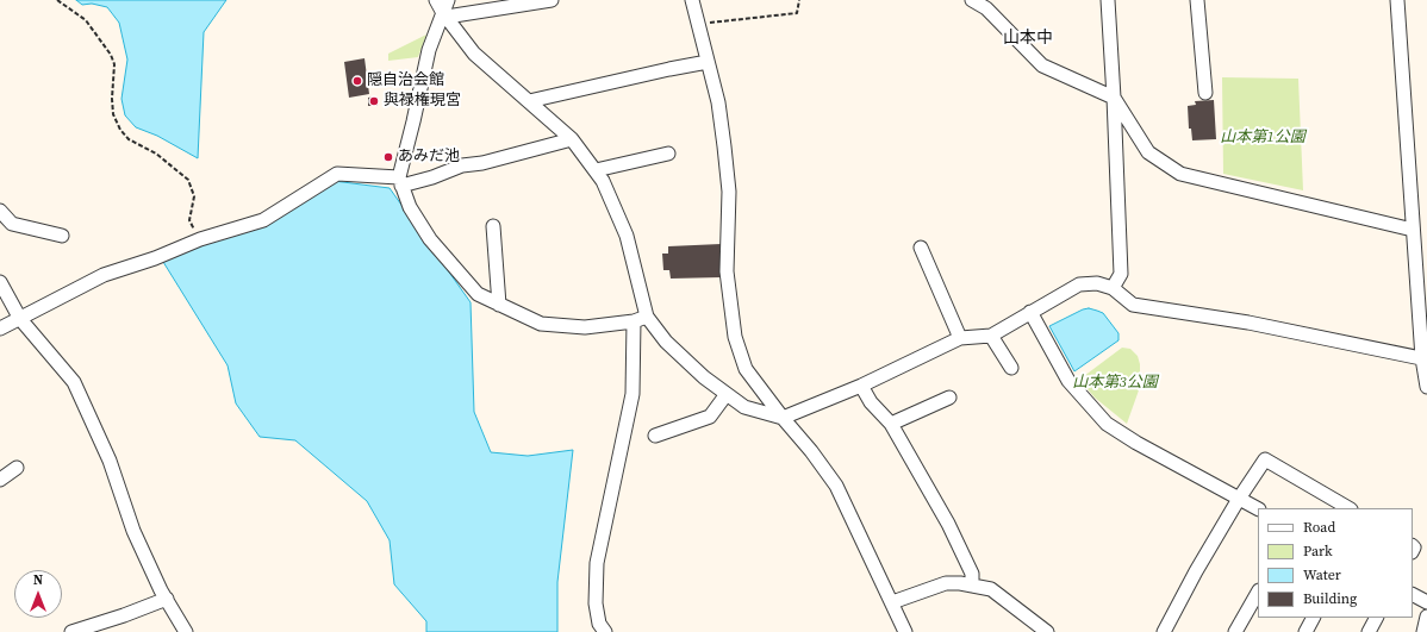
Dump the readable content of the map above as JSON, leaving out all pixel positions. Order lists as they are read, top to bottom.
{
  "districts": ["山本中"],
  "parks": ["山本第1公園", "山本第3公園"],
  "places": ["隠自治会館", "與禄権現宮", "あみだ池"],
  "legend": [
    "Road",
    "Park",
    "Water",
    "Building"
  ],
  "north": "top"
}
